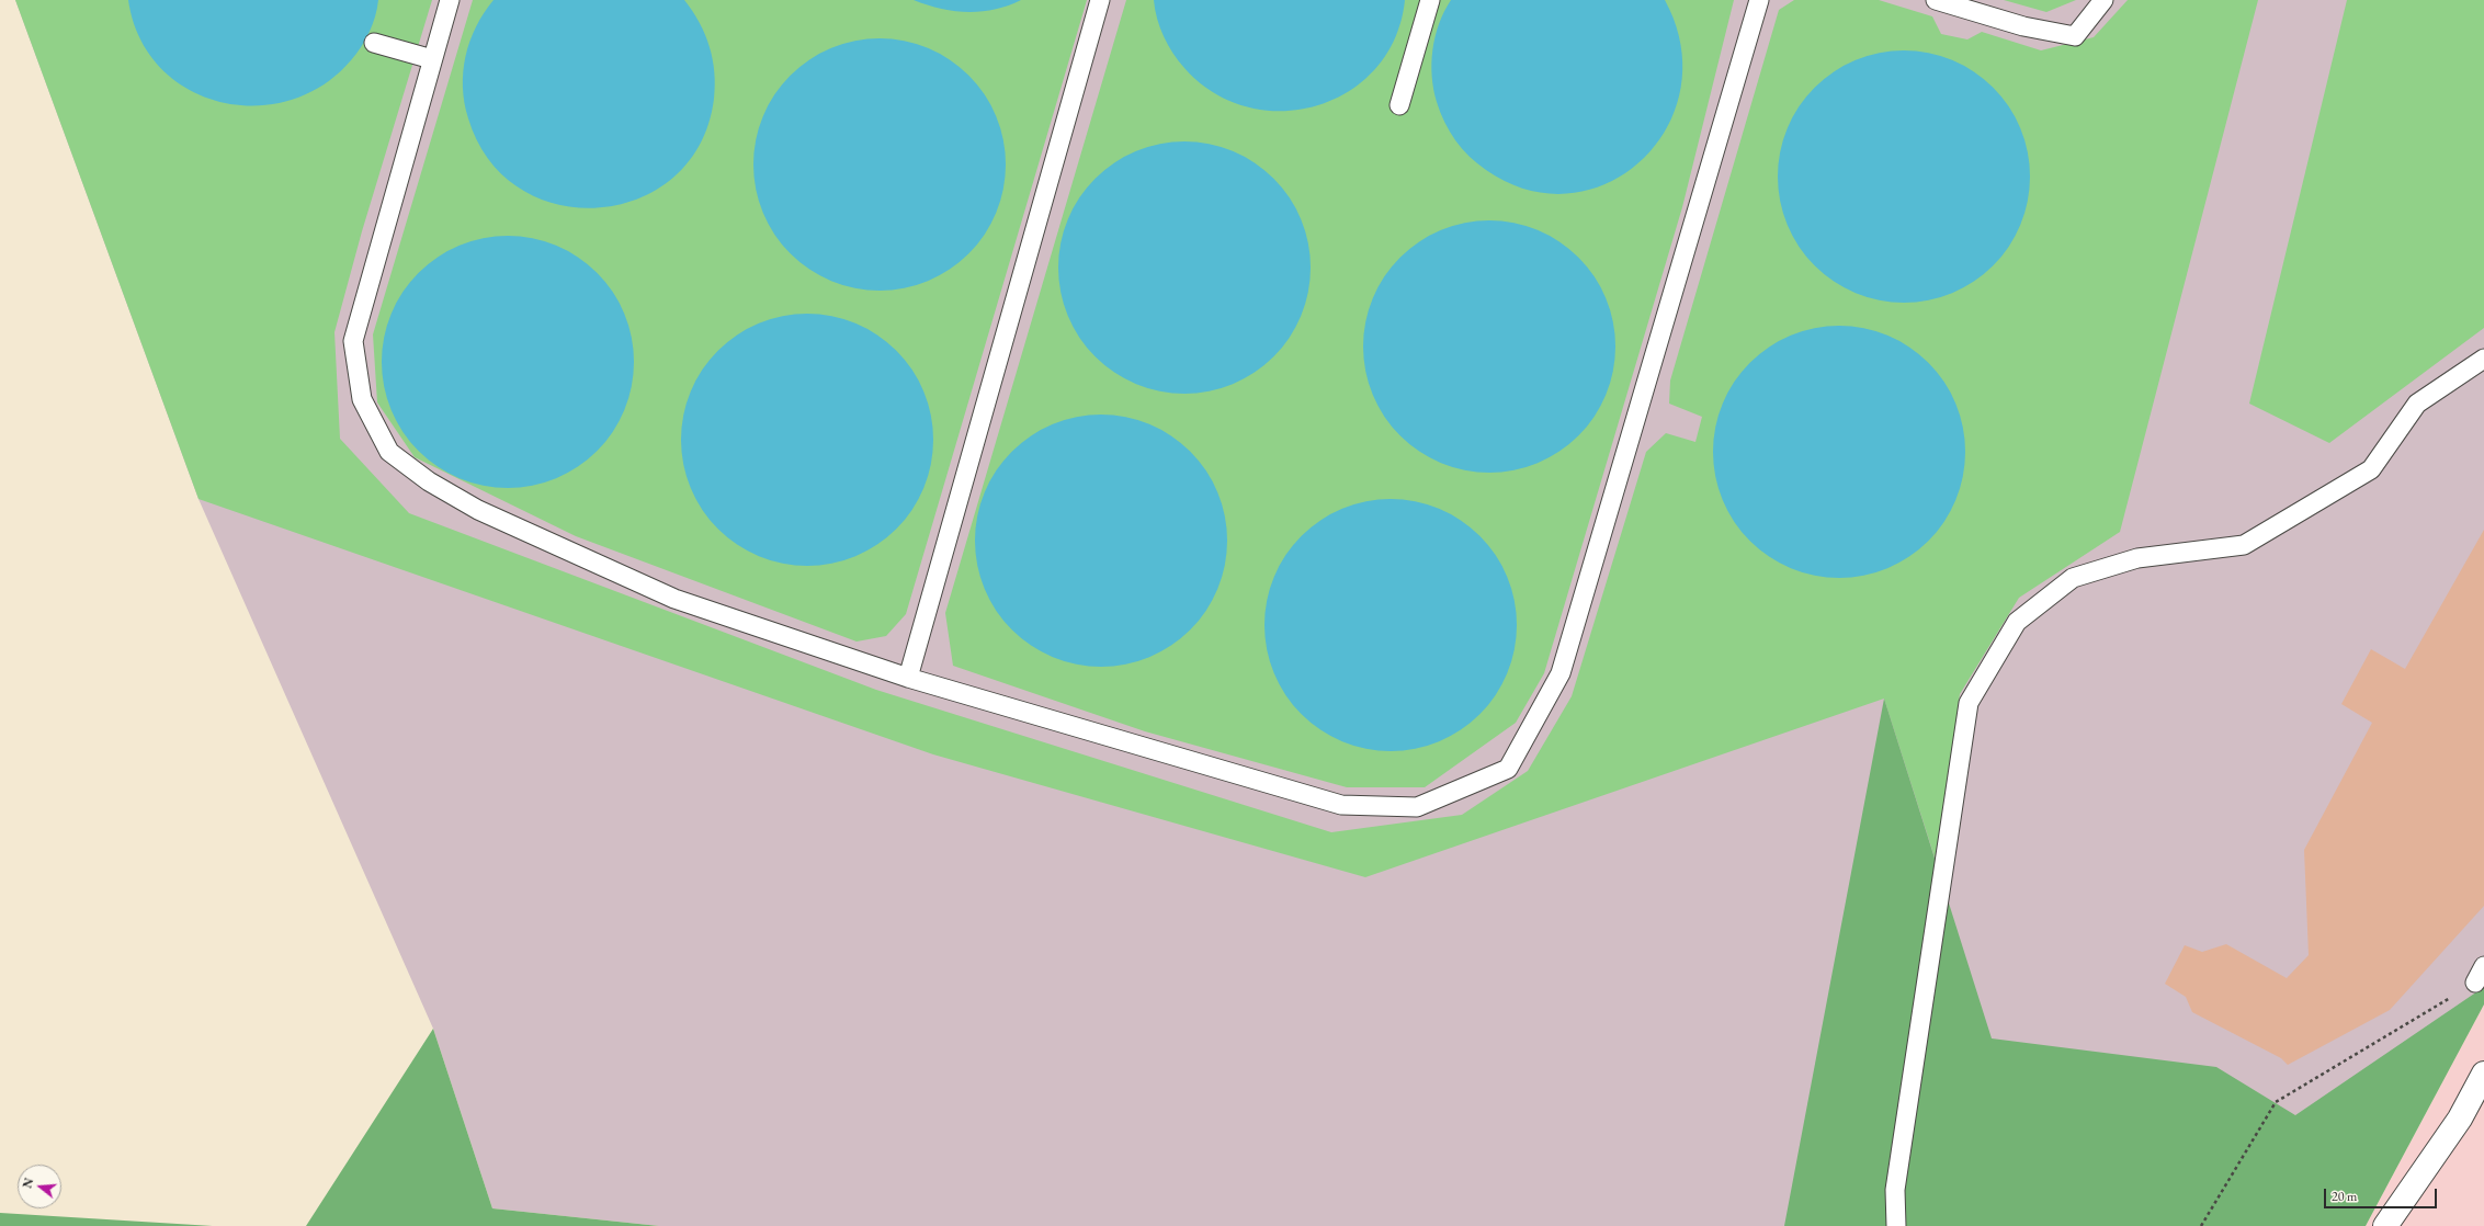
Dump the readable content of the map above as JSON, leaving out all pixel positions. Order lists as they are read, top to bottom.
{
  "scale_bar": "20 m",
  "north": "left"
}
